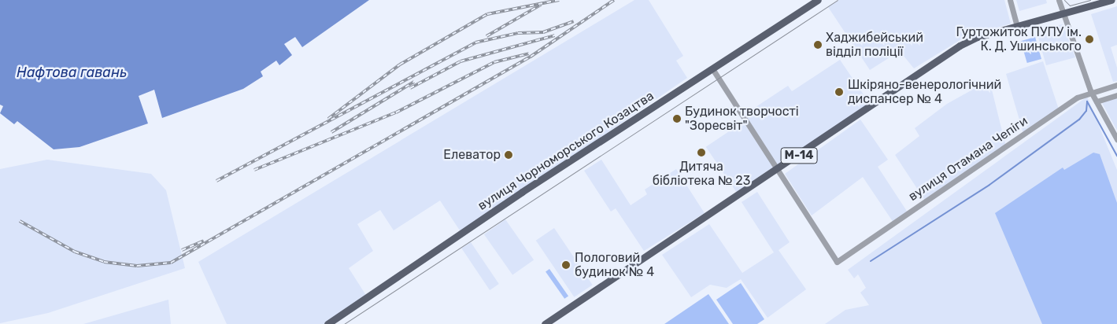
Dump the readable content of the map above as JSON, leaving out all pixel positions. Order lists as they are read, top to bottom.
{
  "streets": {
    "main road": ["вулиця Чорноморського Козацтва", "М-14"],
    "street": ["вулиця Отамана Чепіги"]
  },
  "crossings": [
    ["М-14", "вулиця Отамана Чепіги"]
  ],
  "water": ["Нафтова гавань"],
  "places": [
    "Гуртожиток ПУПУ ім. К. Д. Ушинського",
    "Хаджибейський відділ поліції",
    "Шкіряно-венерологічний диспансер № 4",
    "Будинок творчості \"Зоресвіт\"",
    "Дитяча бібліотека № 23",
    "Елеватор",
    "Пологовий будинок № 4"
  ]
}
